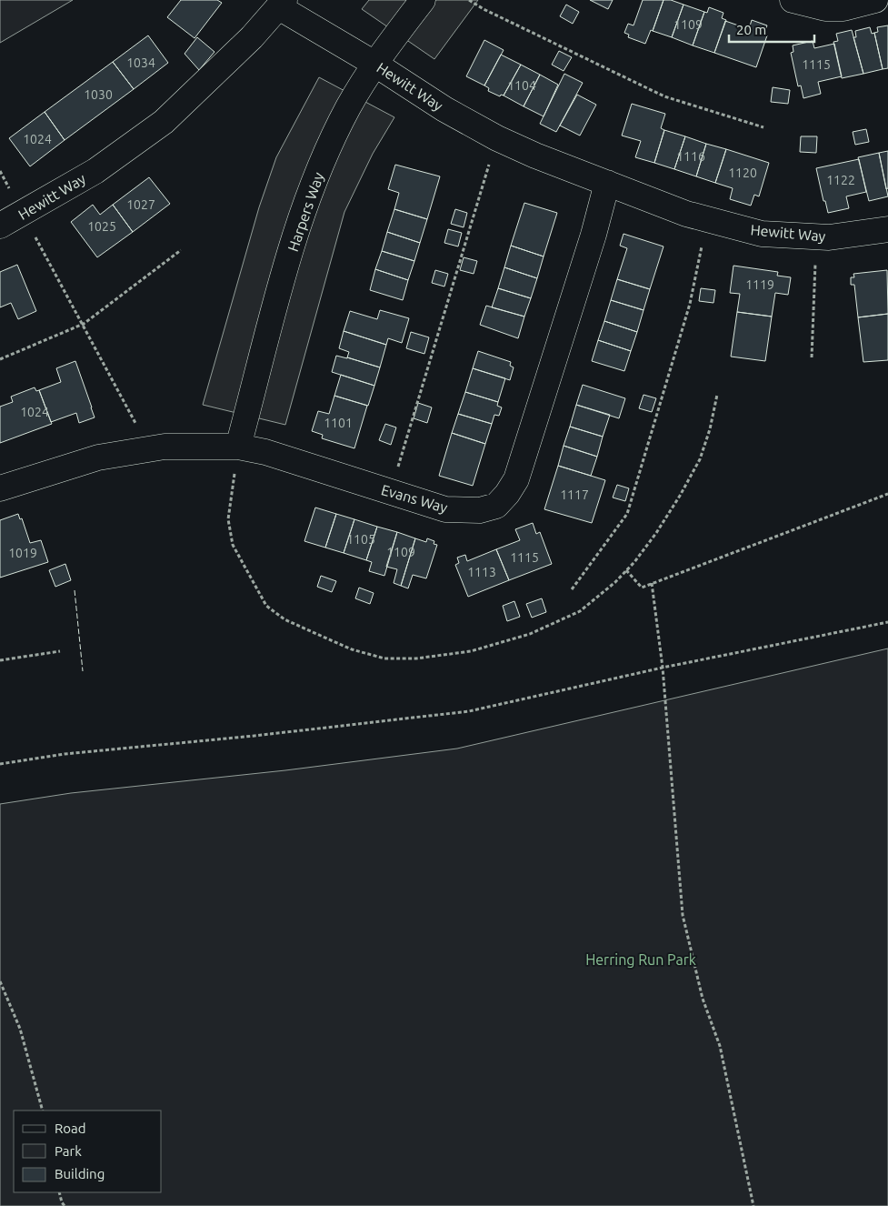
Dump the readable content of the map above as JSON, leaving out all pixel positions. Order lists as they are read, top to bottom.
{
  "streets": {
    "street": ["Hewitt Way", "Harpers Way", "Evans Way"]
  },
  "crossings": [
    ["Hewitt Way", "Harpers Way"],
    ["Hewitt Way", "Evans Way"],
    ["Harpers Way", "Evans Way"]
  ],
  "parks": ["Herring Run Park"],
  "house_numbers": [
    "1109",
    "1034",
    "1115",
    "1104",
    "1030",
    "1024",
    "1116",
    "1120",
    "1122",
    "1027",
    "1025",
    "1119",
    "1024",
    "1101",
    "1117",
    "1105",
    "1109",
    "1019",
    "1115",
    "1113"
  ],
  "legend": ["Road", "Park", "Building"],
  "scale_bar": "20 m"
}
